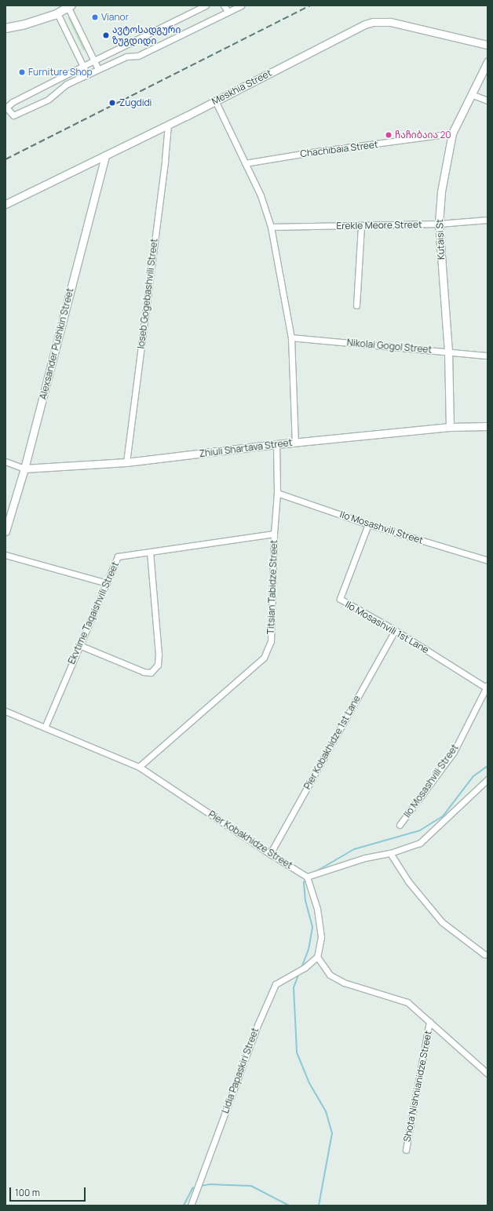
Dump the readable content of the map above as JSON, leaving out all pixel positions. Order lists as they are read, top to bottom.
{
  "streets": {
    "street": [
      "Meskhia Street",
      "Chachibaia Street",
      "Erekle Meore Street",
      "Kutaisi St",
      "Ioseb Gogebashvili Street",
      "Alexsander Pushkin Street",
      "Nikolai Gogol Street",
      "Zhiuli Shartava Street",
      "Ilo Mosashvili Street",
      "Titsian Tabidze Street",
      "Ekvtime Taqaishvili Street",
      "Ilo Mosashvili 1st Lane",
      "Pier Kobakhidze 1st Lane",
      "Pier Kobakhidze Street",
      "Lidia Papaskiri Street",
      "Shota Nishnianidze Street"
    ]
  },
  "crossings": [
    ["Meskhia Street", "Ioseb Gogebashvili Street"],
    ["Meskhia Street", "Alexsander Pushkin Street"],
    ["Chachibaia Street", "Kutaisi St"],
    ["Erekle Meore Street", "Kutaisi St"],
    ["Kutaisi St", "Nikolai Gogol Street"],
    ["Kutaisi St", "Zhiuli Shartava Street"],
    ["Ioseb Gogebashvili Street", "Zhiuli Shartava Street"],
    ["Alexsander Pushkin Street", "Zhiuli Shartava Street"],
    ["Zhiuli Shartava Street", "Titsian Tabidze Street"],
    ["Ilo Mosashvili Street", "Titsian Tabidze Street"],
    ["Ilo Mosashvili Street", "Ilo Mosashvili 1st Lane"],
    ["Titsian Tabidze Street", "Ekvtime Taqaishvili Street"],
    ["Titsian Tabidze Street", "Pier Kobakhidze Street"],
    ["Ekvtime Taqaishvili Street", "Pier Kobakhidze Street"],
    ["Ilo Mosashvili 1st Lane", "Pier Kobakhidze 1st Lane"],
    ["Pier Kobakhidze 1st Lane", "Pier Kobakhidze Street"]
  ],
  "places": [
    "Vianor",
    "ავტოსადგური ზუგდიდი",
    "Furniture Shop",
    "Zugdidi",
    "ჩაჩიბაია 20"
  ],
  "scale_bar": "100 m"
}
